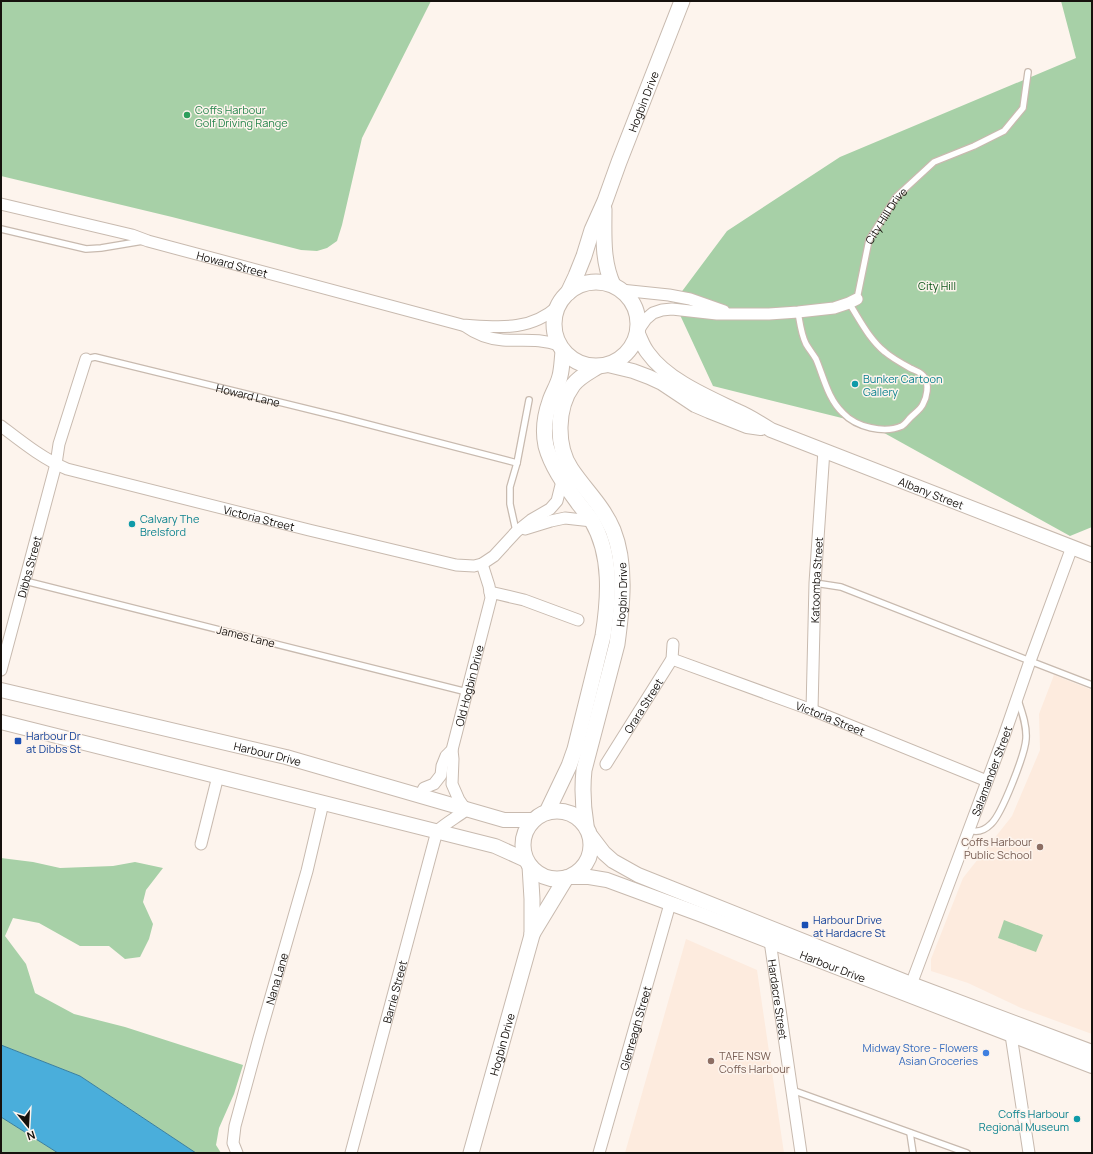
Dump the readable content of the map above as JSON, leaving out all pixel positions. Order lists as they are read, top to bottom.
{
  "streets": {
    "main road": ["Hogbin Drive"],
    "street": [
      "Howard Street",
      "Howard Lane",
      "Albany Street",
      "Victoria Street",
      "Dibbs Street",
      "Katoomba Street",
      "Old Hogbin Drive",
      "Orara Street",
      "Harbour Drive",
      "Salamander Street",
      "Nana Lane",
      "Barrie Street",
      "Hardacre Street",
      "Glenreagh Street"
    ],
    "lane": ["City Hill Drive", "James Lane"]
  },
  "crossings": [
    ["Hogbin Drive", "Howard Street"],
    ["Hogbin Drive", "Albany Street"],
    ["Hogbin Drive", "Harbour Drive"],
    ["Howard Street", "Albany Street"],
    ["Howard Lane", "Victoria Street"],
    ["Howard Lane", "Dibbs Street"],
    ["Albany Street", "Katoomba Street"],
    ["Albany Street", "Salamander Street"],
    ["Victoria Street", "Dibbs Street"],
    ["Victoria Street", "Katoomba Street"],
    ["Victoria Street", "Old Hogbin Drive"],
    ["Victoria Street", "Orara Street"],
    ["Victoria Street", "Salamander Street"],
    ["Dibbs Street", "James Lane"],
    ["James Lane", "Old Hogbin Drive"],
    ["Old Hogbin Drive", "Harbour Drive"],
    ["Harbour Drive", "Salamander Street"],
    ["Harbour Drive", "Hardacre Street"],
    ["Harbour Drive", "Glenreagh Street"]
  ],
  "parks": ["City Hill"],
  "places": {
    "other": [
      "Coffs Harbour Golf Driving Range",
      "Bunker Cartoon Gallery",
      "Calvary The Brelsford",
      "Coffs Harbour Public School",
      "Midway Store - Flowers Asian Groceries",
      "TAFE NSW Coffs Harbour",
      "Coffs Harbour Regional Museum"
    ],
    "transit": ["Harbour Dr at Dibbs St", "Harbour Drive at Hardacre St"]
  },
  "north": "bottom"
}
